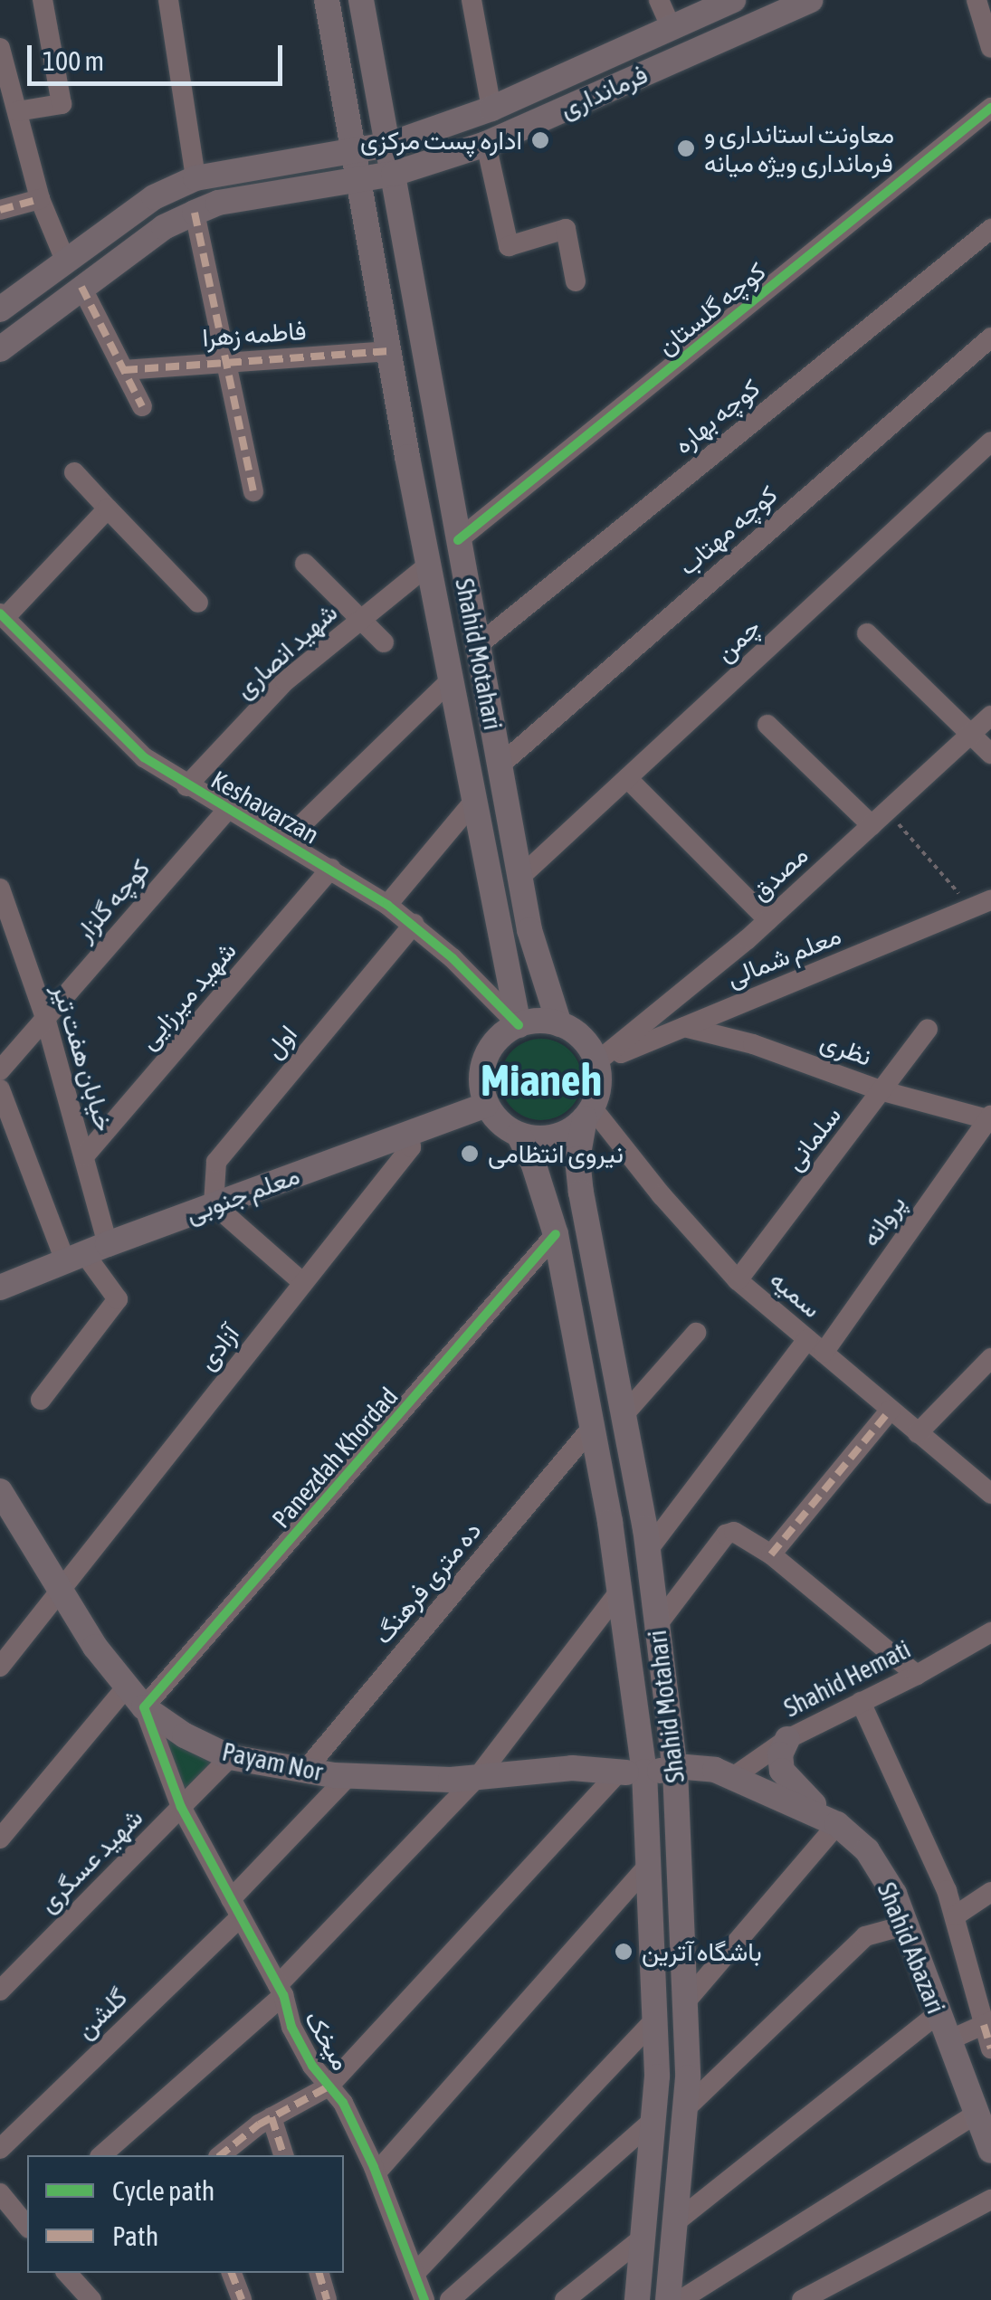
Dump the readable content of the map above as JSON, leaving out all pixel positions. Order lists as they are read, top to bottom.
{
  "streets": {
    "main road": [
      "فرمانداری",
      "Shahid Motahari",
      "معلم جنوبی",
      "Payam Nor",
      "Shahid Abazari"
    ],
    "street": [
      "کوچه گلستان",
      "فاطمه زهرا",
      "کوچه بهاره",
      "کوچه مهتاب",
      "چمن",
      "شهید انصاری",
      "Keshavarzan",
      "مصدق",
      "کوچه گلزار",
      "معلم شمالی",
      "شهید میرزایی",
      "اول",
      "نظری",
      "خیابان هفت تیر",
      "سلمانی",
      "پروانه",
      "سمیه",
      "آزادی",
      "Panezdah Khordad",
      "ده متری فرهنگ",
      "Shahid Hemati",
      "شهید عسگری",
      "گلشن",
      "میخک"
    ]
  },
  "crossings": [
    ["فرمانداری", "Shahid Motahari"],
    ["کوچه گلستان", "Shahid Motahari"],
    ["فاطمه زهرا", "Shahid Motahari"],
    ["کوچه بهاره", "Shahid Motahari"],
    ["کوچه مهتاب", "Shahid Motahari"],
    ["چمن", "Shahid Motahari"],
    ["شهید انصاری", "Shahid Motahari"],
    ["شهید انصاری", "Keshavarzan"],
    ["Shahid Motahari", "Keshavarzan"],
    ["Shahid Motahari", "مصدق"],
    ["Shahid Motahari", "معلم شمالی"],
    ["Shahid Motahari", "معلم جنوبی"],
    ["Shahid Motahari", "پروانه"],
    ["Shahid Motahari", "سمیه"],
    ["Shahid Motahari", "Panezdah Khordad"],
    ["Shahid Motahari", "ده متری فرهنگ"],
    ["Shahid Motahari", "Payam Nor"],
    ["Shahid Motahari", "Shahid Abazari"],
    ["Keshavarzan", "مصدق"],
    ["Keshavarzan", "کوچه گلزار"],
    ["Keshavarzan", "معلم شمالی"],
    ["Keshavarzan", "شهید میرزایی"],
    ["Keshavarzan", "اول"],
    ["Keshavarzan", "معلم جنوبی"],
    ["Keshavarzan", "سمیه"],
    ["مصدق", "معلم شمالی"],
    ["مصدق", "معلم جنوبی"],
    ["مصدق", "سمیه"],
    ["کوچه گلزار", "خیابان هفت تیر"],
    ["معلم شمالی", "نظری"],
    ["معلم شمالی", "معلم جنوبی"],
    ["معلم شمالی", "سمیه"],
    ["شهید میرزایی", "خیابان هفت تیر"],
    ["اول", "معلم جنوبی"],
    ["نظری", "سلمانی"],
    ["نظری", "پروانه"],
    ["خیابان هفت تیر", "معلم جنوبی"],
    ["سلمانی", "سمیه"],
    ["معلم جنوبی", "سمیه"],
    ["معلم جنوبی", "آزادی"],
    ["پروانه", "سمیه"],
    ["آزادی", "Payam Nor"],
    ["Panezdah Khordad", "Payam Nor"],
    ["Panezdah Khordad", "میخک"],
    ["ده متری فرهنگ", "Payam Nor"],
    ["Shahid Hemati", "Shahid Abazari"],
    ["Payam Nor", "شهید عسگری"],
    ["Payam Nor", "Shahid Abazari"],
    ["Payam Nor", "گلشن"],
    ["Payam Nor", "میخک"],
    ["شهید عسگری", "میخک"],
    ["گلشن", "میخک"]
  ],
  "districts": ["Mianeh"],
  "places": [
    "اداره پست مرکزی",
    "معاونت استانداری و فرمانداری ویژه میانه",
    "نیروی انتظامی",
    "باشگاه آترین"
  ],
  "legend": ["Cycle path", "Path"],
  "scale_bar": "100 m"
}
